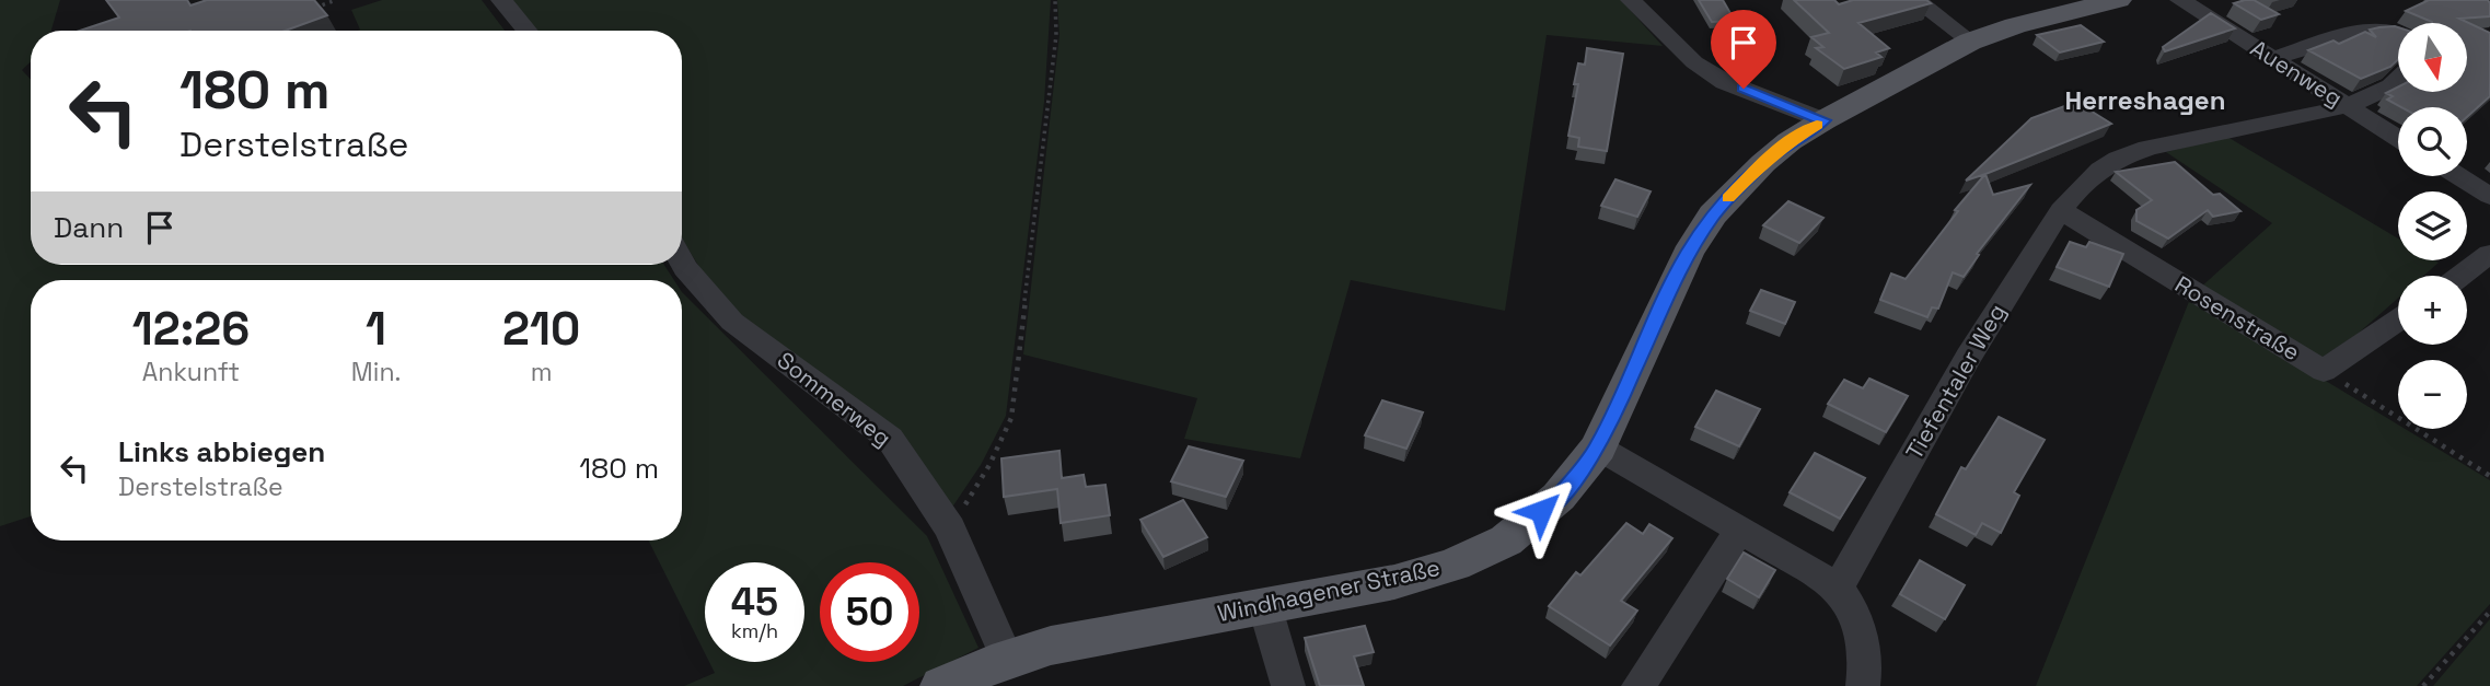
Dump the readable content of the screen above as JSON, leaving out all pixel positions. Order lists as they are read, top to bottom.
{
  "streets": {
    "main road": ["Windhagener Straße"],
    "street": [
      "Auenweg",
      "Rosenstraße",
      "Tiefentaler Weg",
      "Sommerweg"
    ]
  },
  "crossings": [
    ["Auenweg", "Tiefentaler Weg"],
    ["Rosenstraße", "Tiefentaler Weg"],
    ["Sommerweg", "Windhagener Straße"]
  ],
  "districts": ["Herreshagen"],
  "north": "bottom",
  "page": {
    "map_buttons": ["+", "−"],
    "turn": ["180 m", "Derstelstraße"],
    "then": "Dann",
    "eta": [
      "12:26",
      "Ankunft",
      "1",
      "Min.",
      "210",
      "m"
    ],
    "list": [
      {
        "name": "Links abbiegen",
        "note": "Derstelstraße",
        "value": "180 m"
      }
    ],
    "speed": "45 km/h",
    "limit": "50"
  }
}
